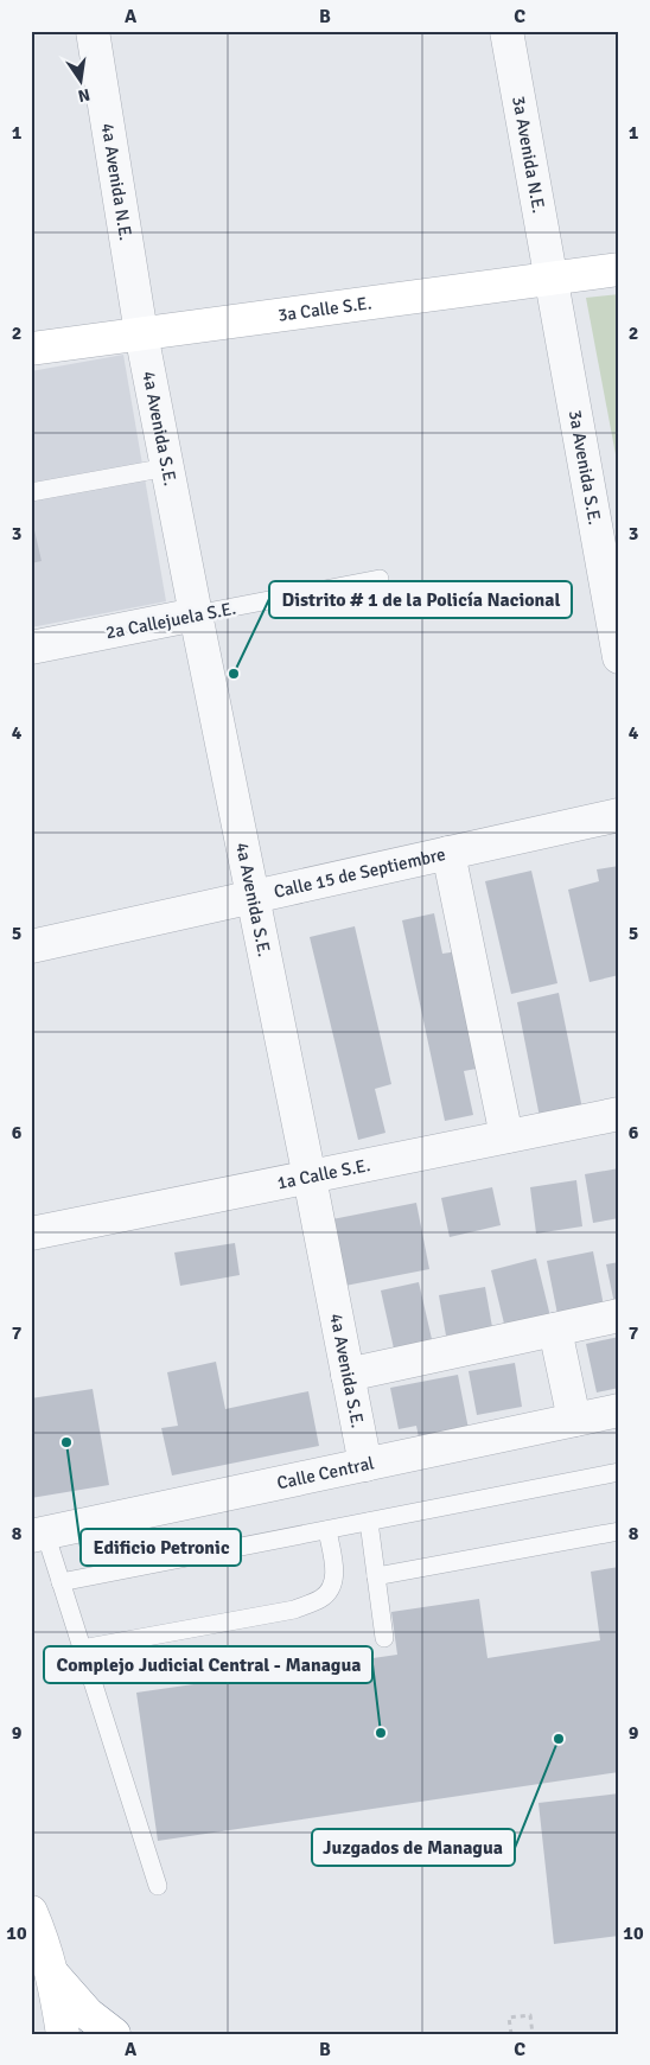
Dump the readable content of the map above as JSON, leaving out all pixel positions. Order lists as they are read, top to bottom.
{
  "streets": {
    "main road": ["3a Calle S.E."],
    "street": [
      "3a Avenida N.E.",
      "4a Avenida N.E.",
      "4a Avenida S.E.",
      "3a Avenida S.E.",
      "2a Callejuela S.E.",
      "Calle 15 de Septiembre",
      "1a Calle S.E.",
      "Calle Central"
    ]
  },
  "crossings": [
    ["3a Avenida N.E.", "3a Calle S.E."],
    ["3a Avenida N.E.", "3a Avenida S.E."],
    ["4a Avenida N.E.", "3a Calle S.E."],
    ["4a Avenida N.E.", "4a Avenida S.E."],
    ["3a Calle S.E.", "4a Avenida S.E."],
    ["3a Calle S.E.", "3a Avenida S.E."],
    ["4a Avenida S.E.", "2a Callejuela S.E."],
    ["4a Avenida S.E.", "Calle 15 de Septiembre"],
    ["4a Avenida S.E.", "1a Calle S.E."],
    ["4a Avenida S.E.", "Calle Central"]
  ],
  "places": [
    "Distrito # 1 de la Policía Nacional",
    "Edificio Petronic",
    "Complejo Judicial Central - Managua",
    "Juzgados de Managua"
  ],
  "north": "bottom",
  "grid": {
    "columns": ["A", "B", "C"],
    "rows": [
      "1",
      "2",
      "3",
      "4",
      "5",
      "6",
      "7",
      "8",
      "9",
      "10"
    ]
  }
}
